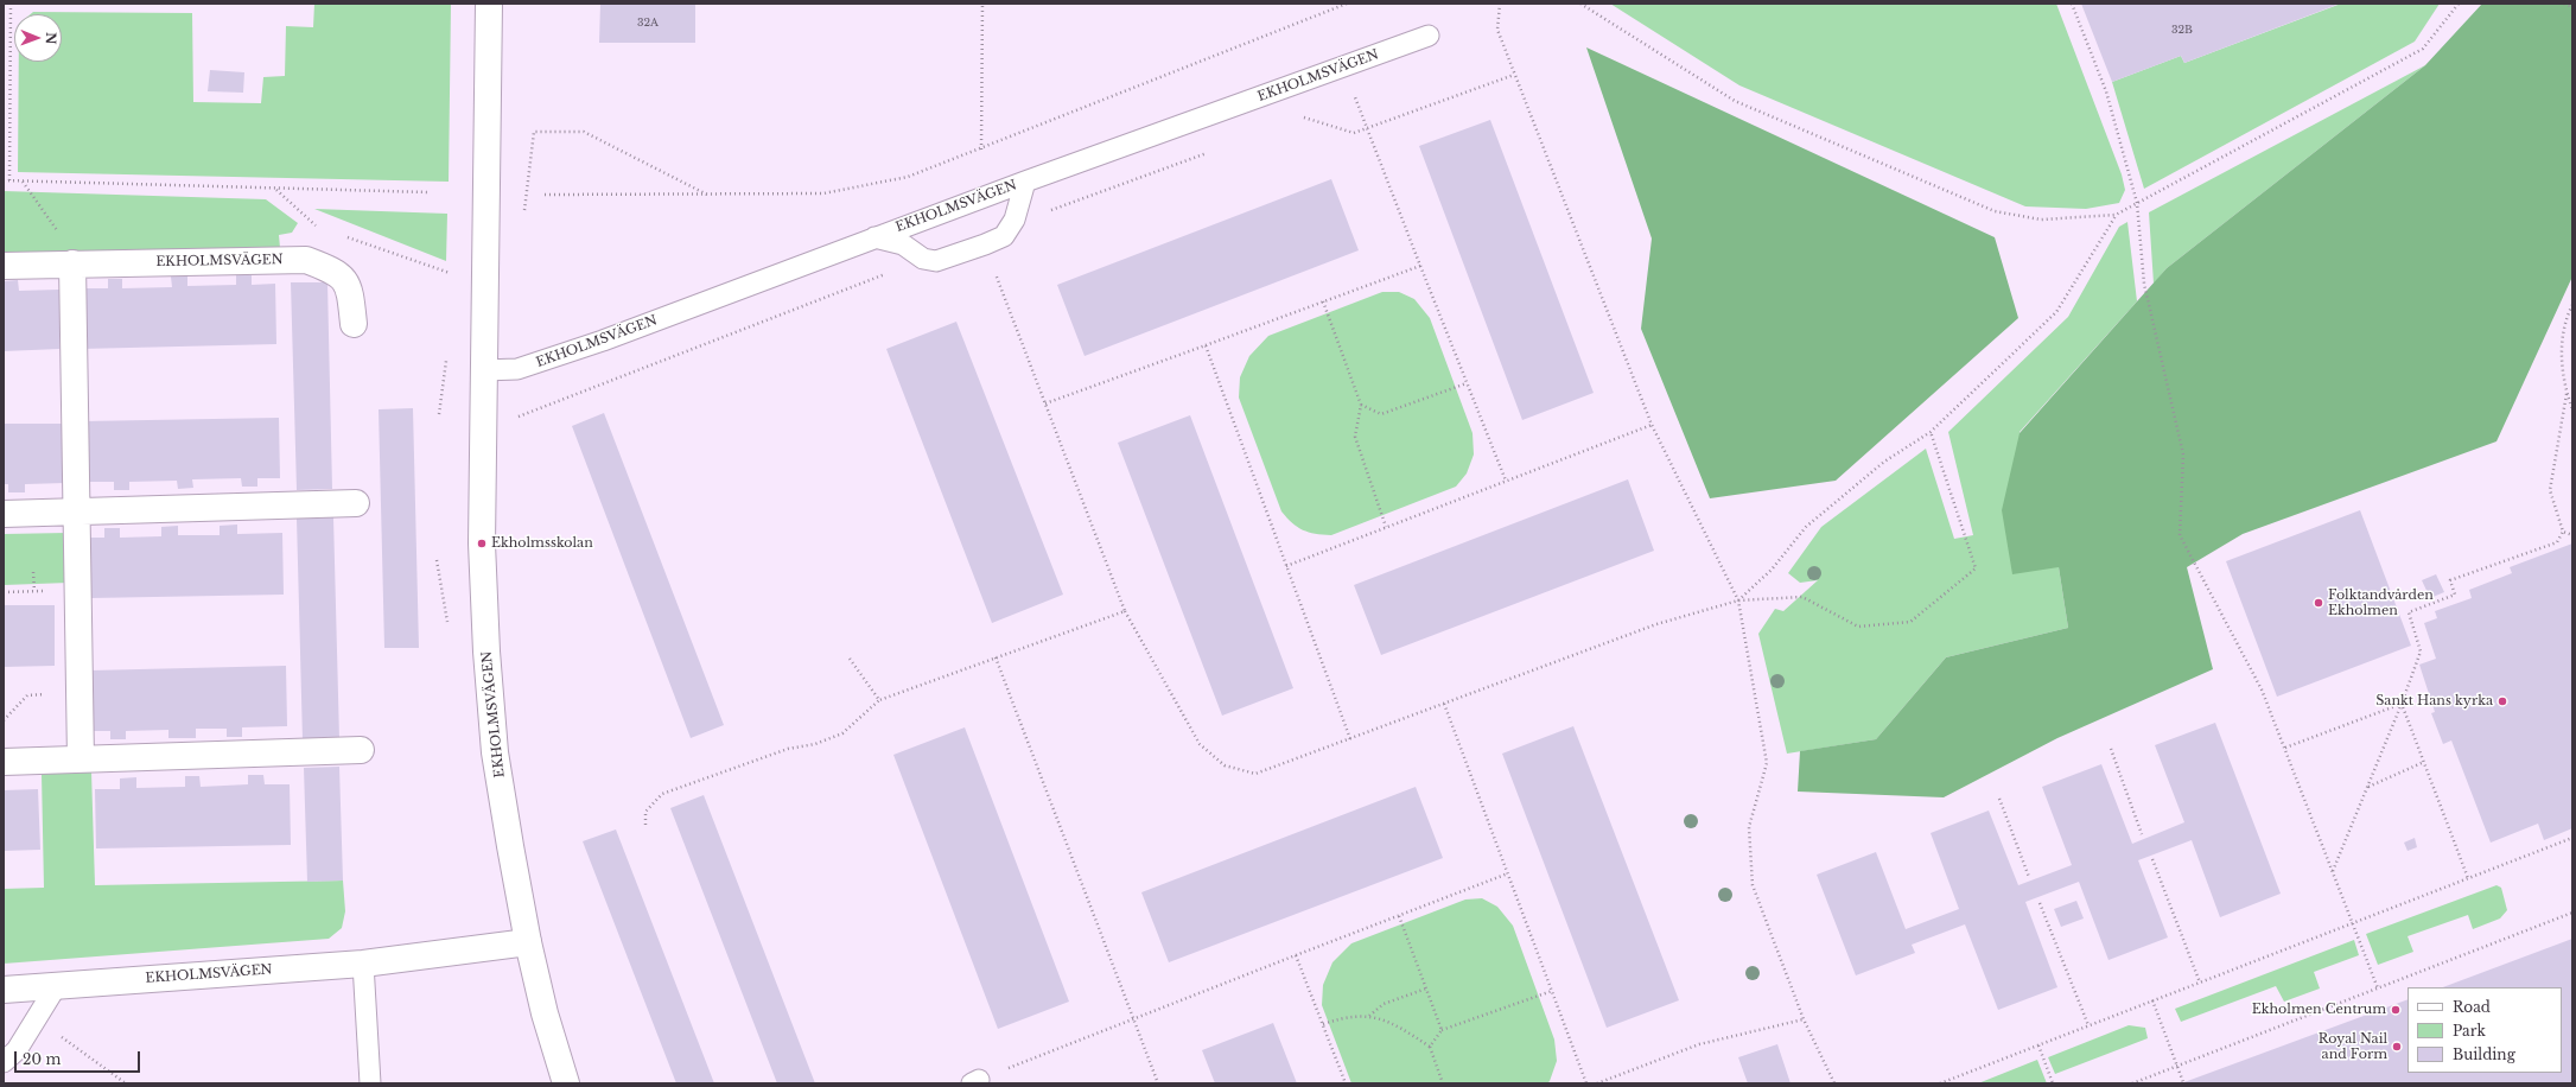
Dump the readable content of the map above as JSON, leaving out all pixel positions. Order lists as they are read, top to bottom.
{
  "streets": {
    "street": ["EKHOLMSVÄGEN"]
  },
  "places": [
    "Ekholmsskolan",
    "Folktandvården Ekholmen",
    "Sankt Hans kyrka",
    "Ekholmen Centrum",
    "Royal Nail and Form"
  ],
  "house_numbers": ["32A", "32B"],
  "legend": ["Road", "Park", "Building"],
  "scale_bar": "20 m",
  "north": "right"
}
